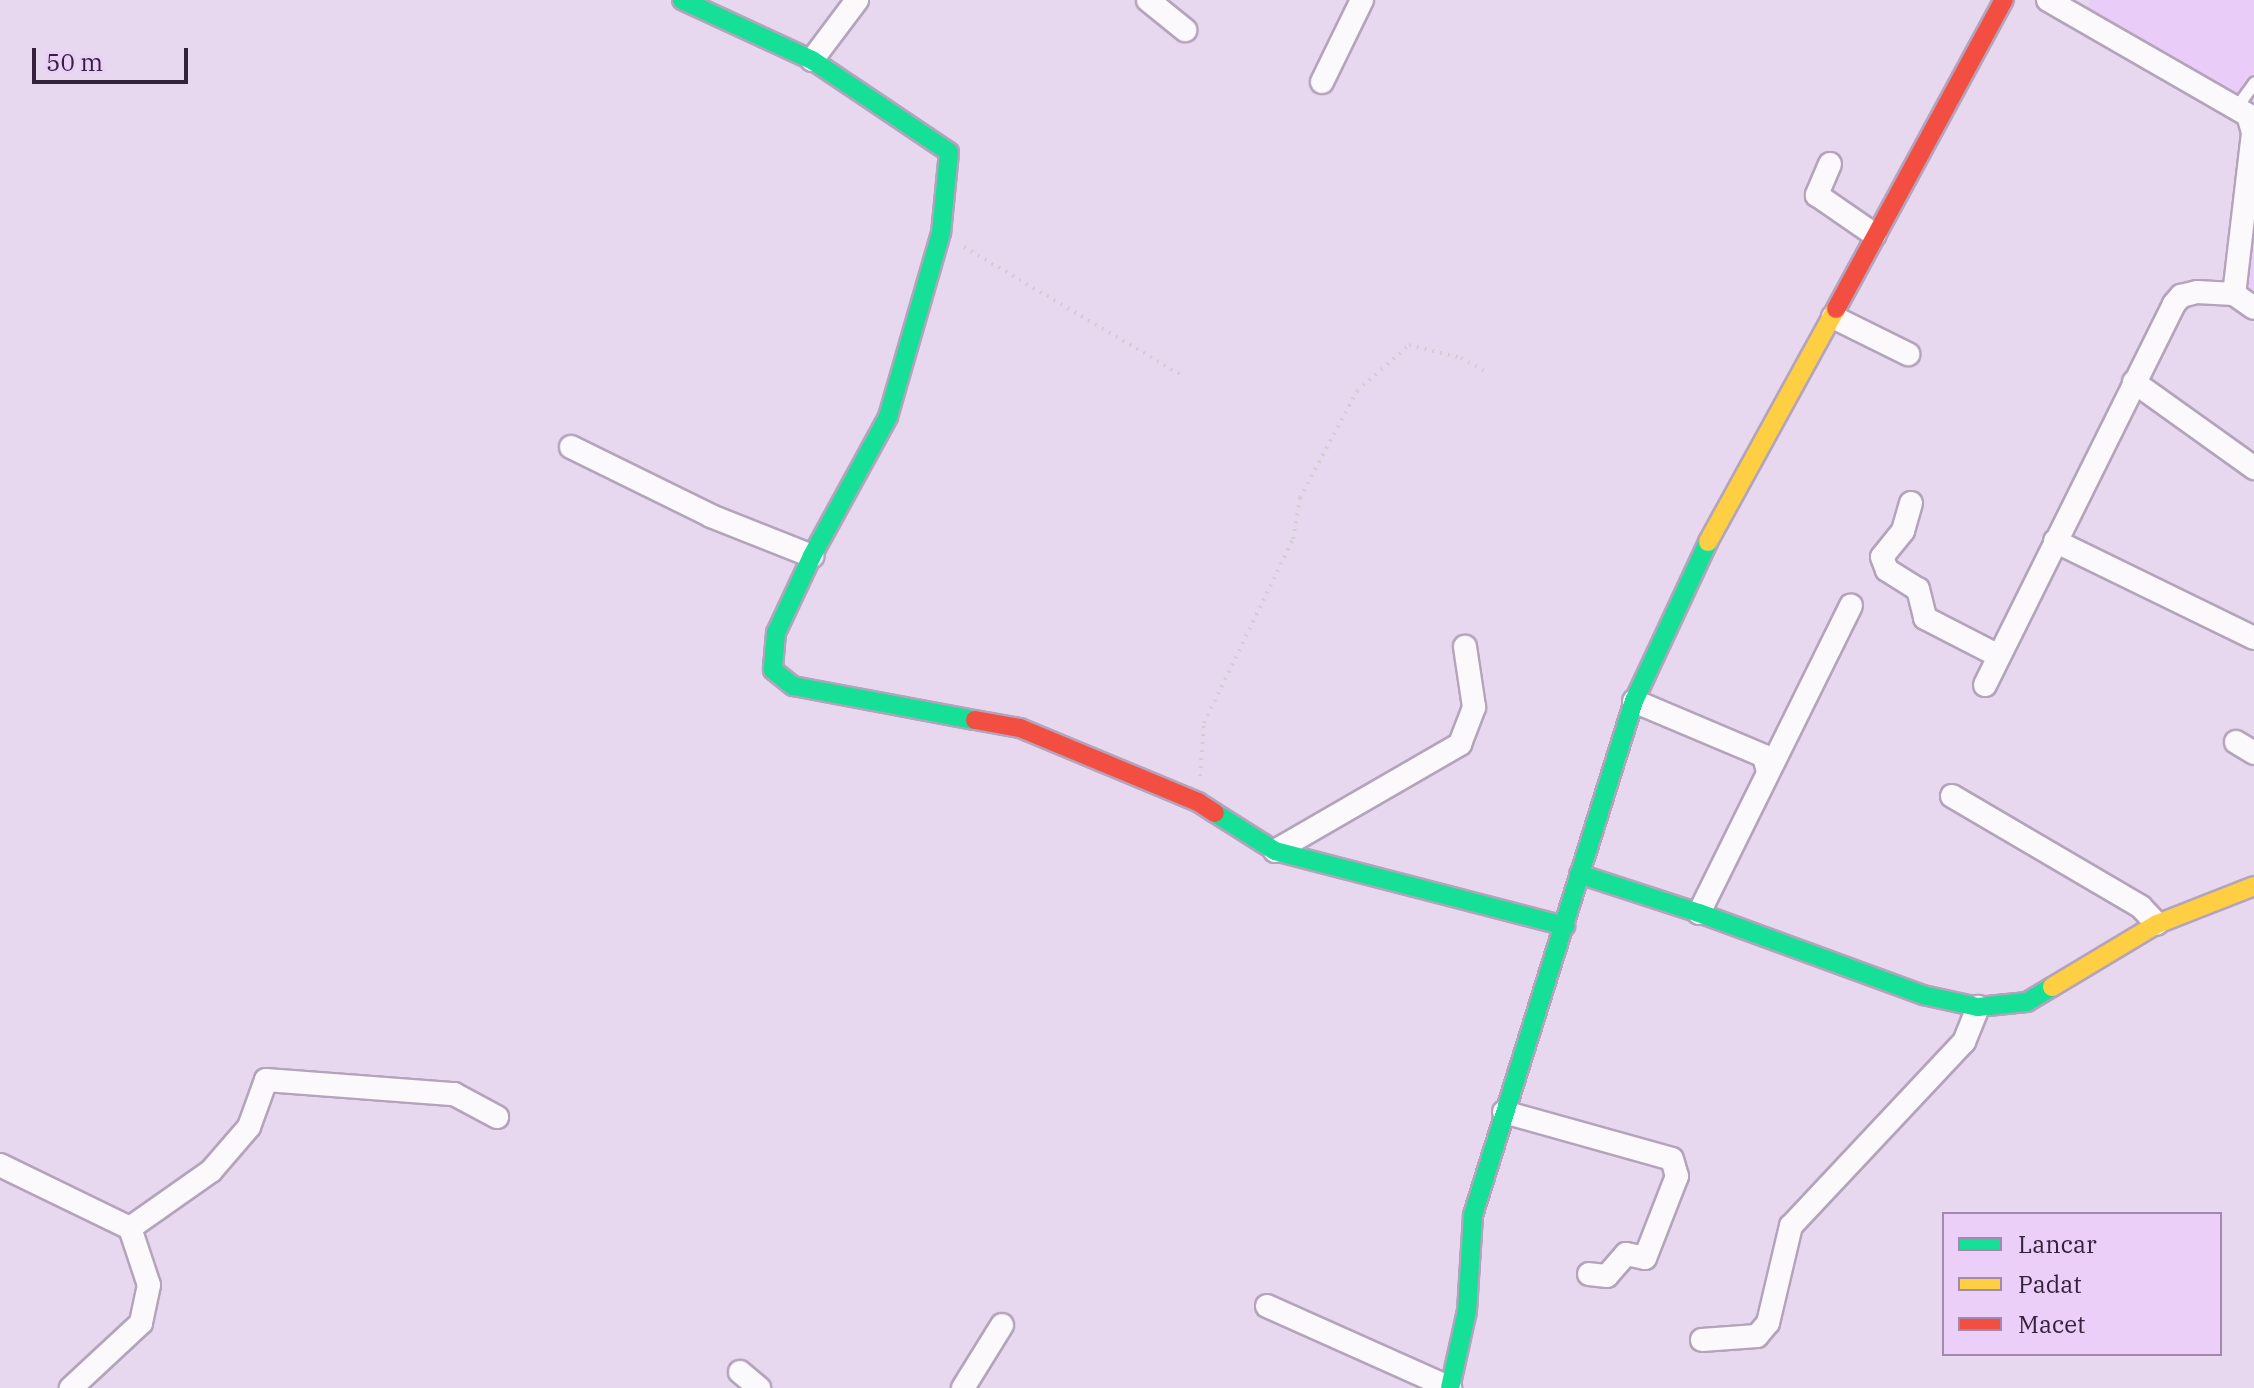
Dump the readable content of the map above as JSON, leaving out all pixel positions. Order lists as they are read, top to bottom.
{
  "legend": ["Lancar", "Padat", "Macet"],
  "scale_bar": "50 m"
}
